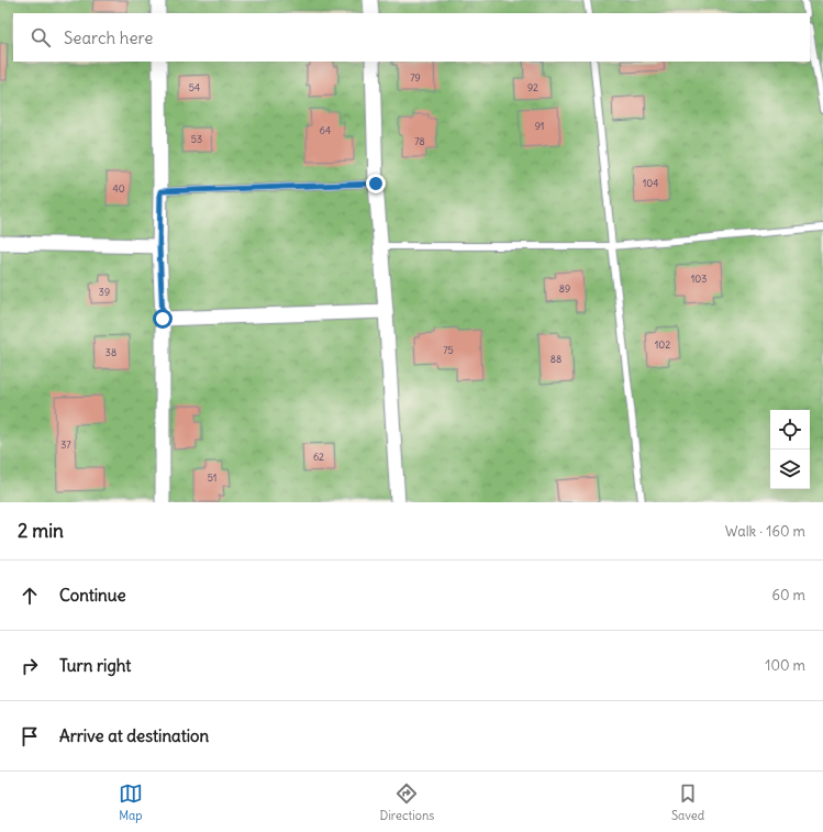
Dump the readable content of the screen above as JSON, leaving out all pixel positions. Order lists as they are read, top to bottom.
{
  "house_numbers": [
    "79",
    "54",
    "92",
    "91",
    "64",
    "53",
    "78",
    "104",
    "40",
    "103",
    "89",
    "39",
    "102",
    "75",
    "38",
    "88",
    "37",
    "62",
    "51"
  ],
  "page": {
    "search": "Search here",
    "heading": ["2 min", "Walk · 160 m"],
    "list": [
      ["Continue", "60 m"],
      ["Turn right", "100 m"],
      "Arrive at destination"
    ],
    "nav": ["Map", "Directions", "Saved"]
  }
}
